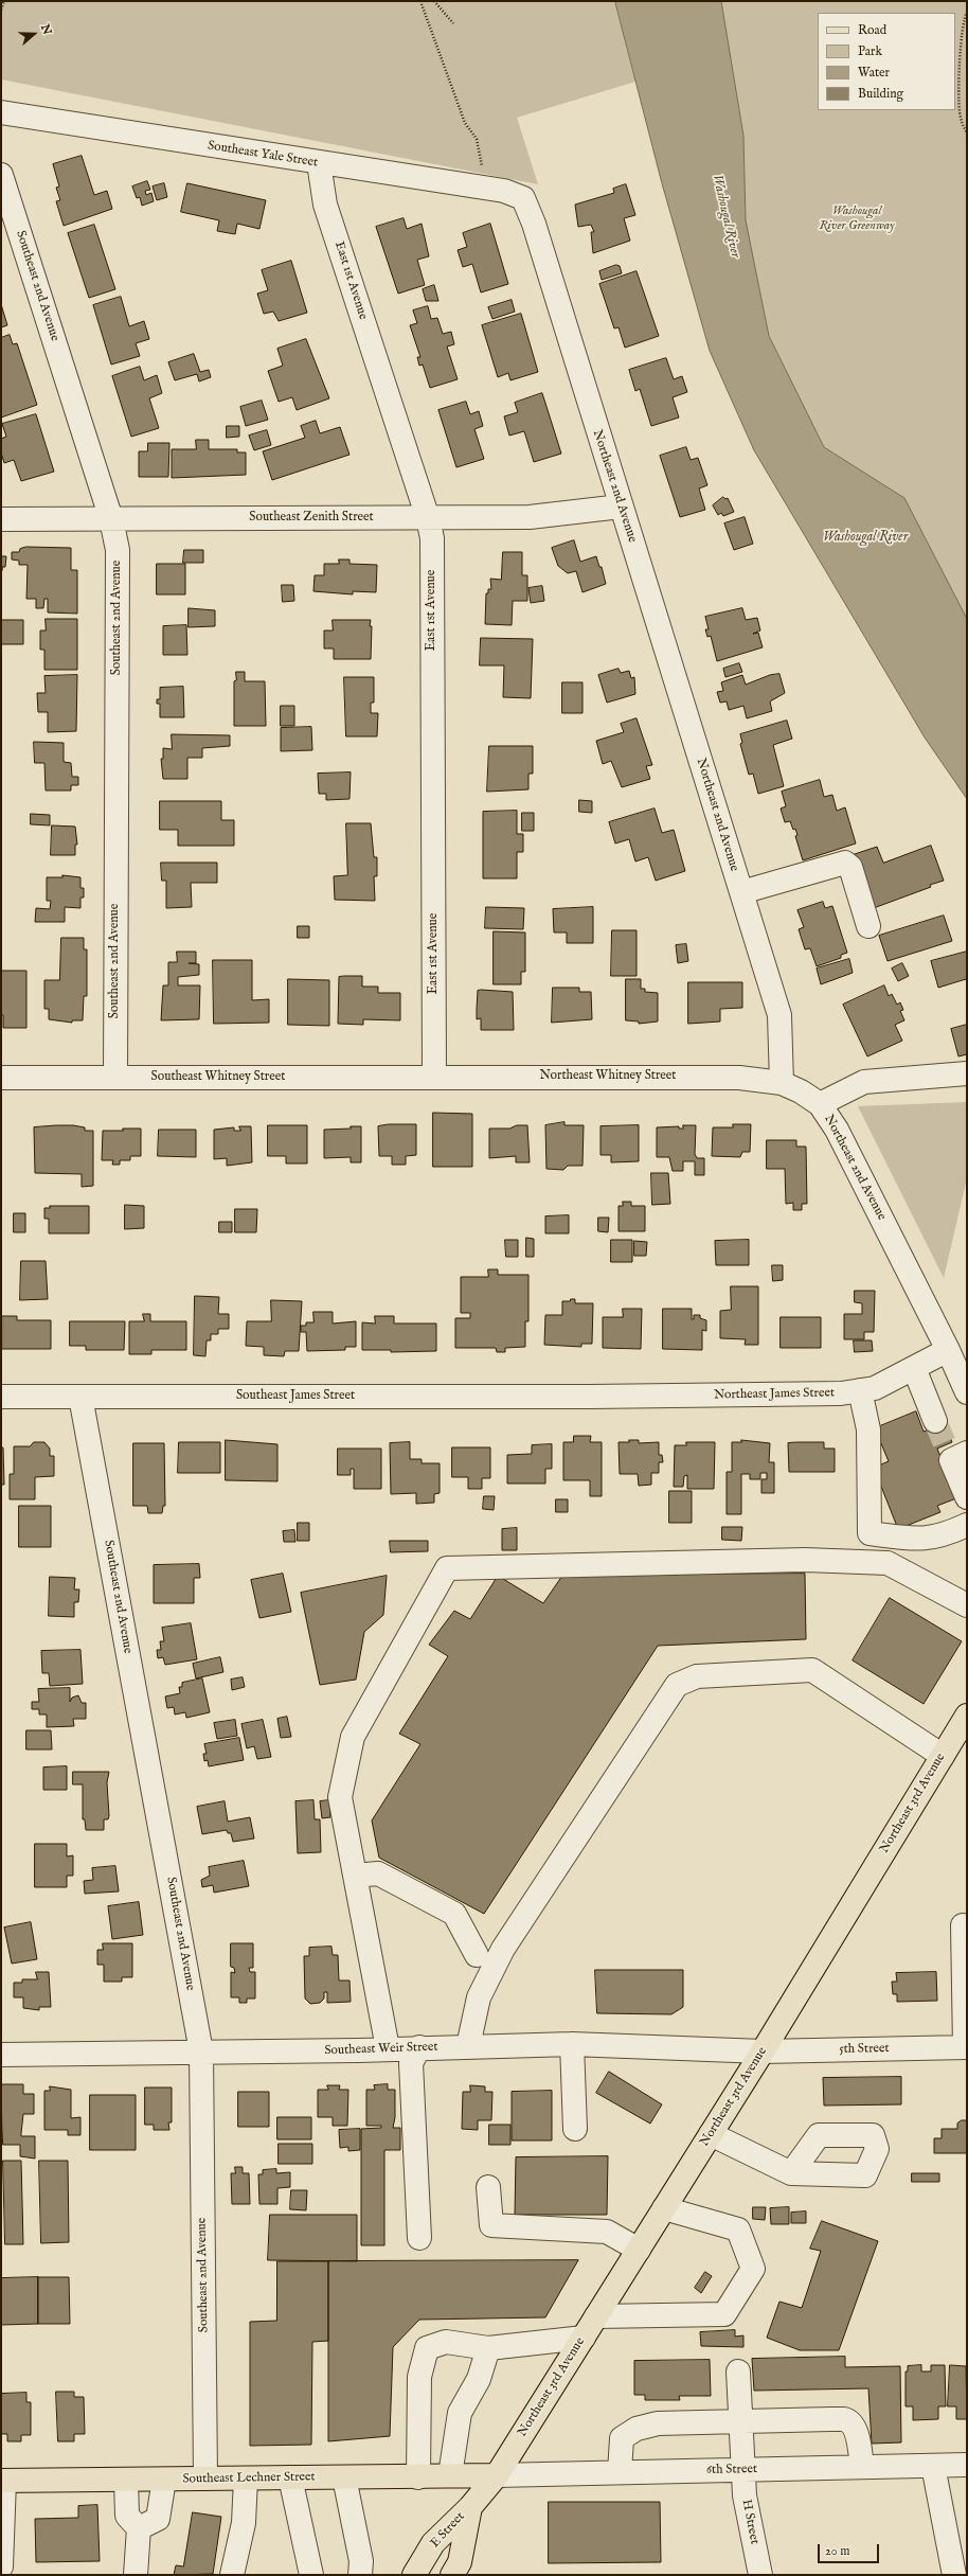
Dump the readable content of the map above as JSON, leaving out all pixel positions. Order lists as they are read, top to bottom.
{
  "streets": {
    "main road": ["Northeast 3rd Avenue", "Southeast Lechner Street", "E Street"],
    "street": [
      "Southeast Yale Street",
      "East 1st Avenue",
      "Southeast 2nd Avenue",
      "Northeast 2nd Avenue",
      "Southeast Zenith Street",
      "Northeast Whitney Street",
      "Southeast Whitney Street",
      "Northeast James Street",
      "Southeast James Street",
      "Southeast Weir Street",
      "5th Street",
      "6th Street",
      "H Street"
    ]
  },
  "crossings": [
    ["Southeast Yale Street", "East 1st Avenue"],
    ["Southeast Yale Street", "Northeast 2nd Avenue"],
    ["East 1st Avenue", "Southeast Zenith Street"],
    ["East 1st Avenue", "Northeast Whitney Street"],
    ["East 1st Avenue", "Southeast Whitney Street"],
    ["Southeast 2nd Avenue", "Southeast Zenith Street"],
    ["Southeast 2nd Avenue", "Southeast Whitney Street"],
    ["Southeast 2nd Avenue", "Southeast James Street"],
    ["Southeast 2nd Avenue", "Southeast Weir Street"],
    ["Southeast 2nd Avenue", "Southeast Lechner Street"],
    ["Northeast 2nd Avenue", "Southeast Zenith Street"],
    ["Northeast 2nd Avenue", "Northeast Whitney Street"],
    ["Northeast 2nd Avenue", "Northeast James Street"],
    ["Northeast Whitney Street", "Southeast Whitney Street"],
    ["Northeast James Street", "Southeast James Street"],
    ["Northeast 3rd Avenue", "Southeast Weir Street"],
    ["Northeast 3rd Avenue", "5th Street"],
    ["Northeast 3rd Avenue", "6th Street"],
    ["Northeast 3rd Avenue", "Southeast Lechner Street"],
    ["Northeast 3rd Avenue", "E Street"],
    ["Southeast Weir Street", "5th Street"],
    ["6th Street", "Southeast Lechner Street"],
    ["6th Street", "H Street"],
    ["6th Street", "E Street"],
    ["Southeast Lechner Street", "E Street"]
  ],
  "water": ["Washougal River"],
  "parks": ["Washougal River Greenway"],
  "legend": [
    "Road",
    "Park",
    "Water",
    "Building"
  ],
  "scale_bar": "20 m",
  "north": "right"
}
